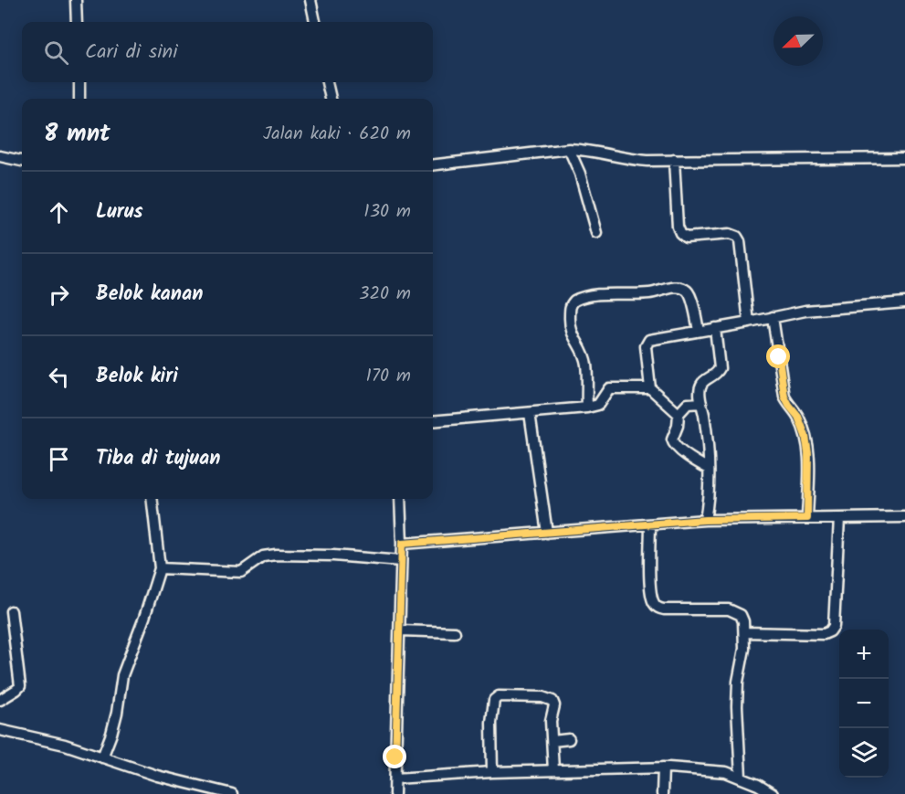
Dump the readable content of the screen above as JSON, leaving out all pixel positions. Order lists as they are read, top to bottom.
{
  "north": "bottom left",
  "page": {
    "search": "Cari di sini",
    "heading": ["8 mnt", "Jalan kaki · 620 m"],
    "list": [
      ["Lurus", "130 m"],
      ["Belok kanan", "320 m"],
      ["Belok kiri", "170 m"],
      "Tiba di tujuan"
    ],
    "map_buttons": ["+", "−"]
  }
}
